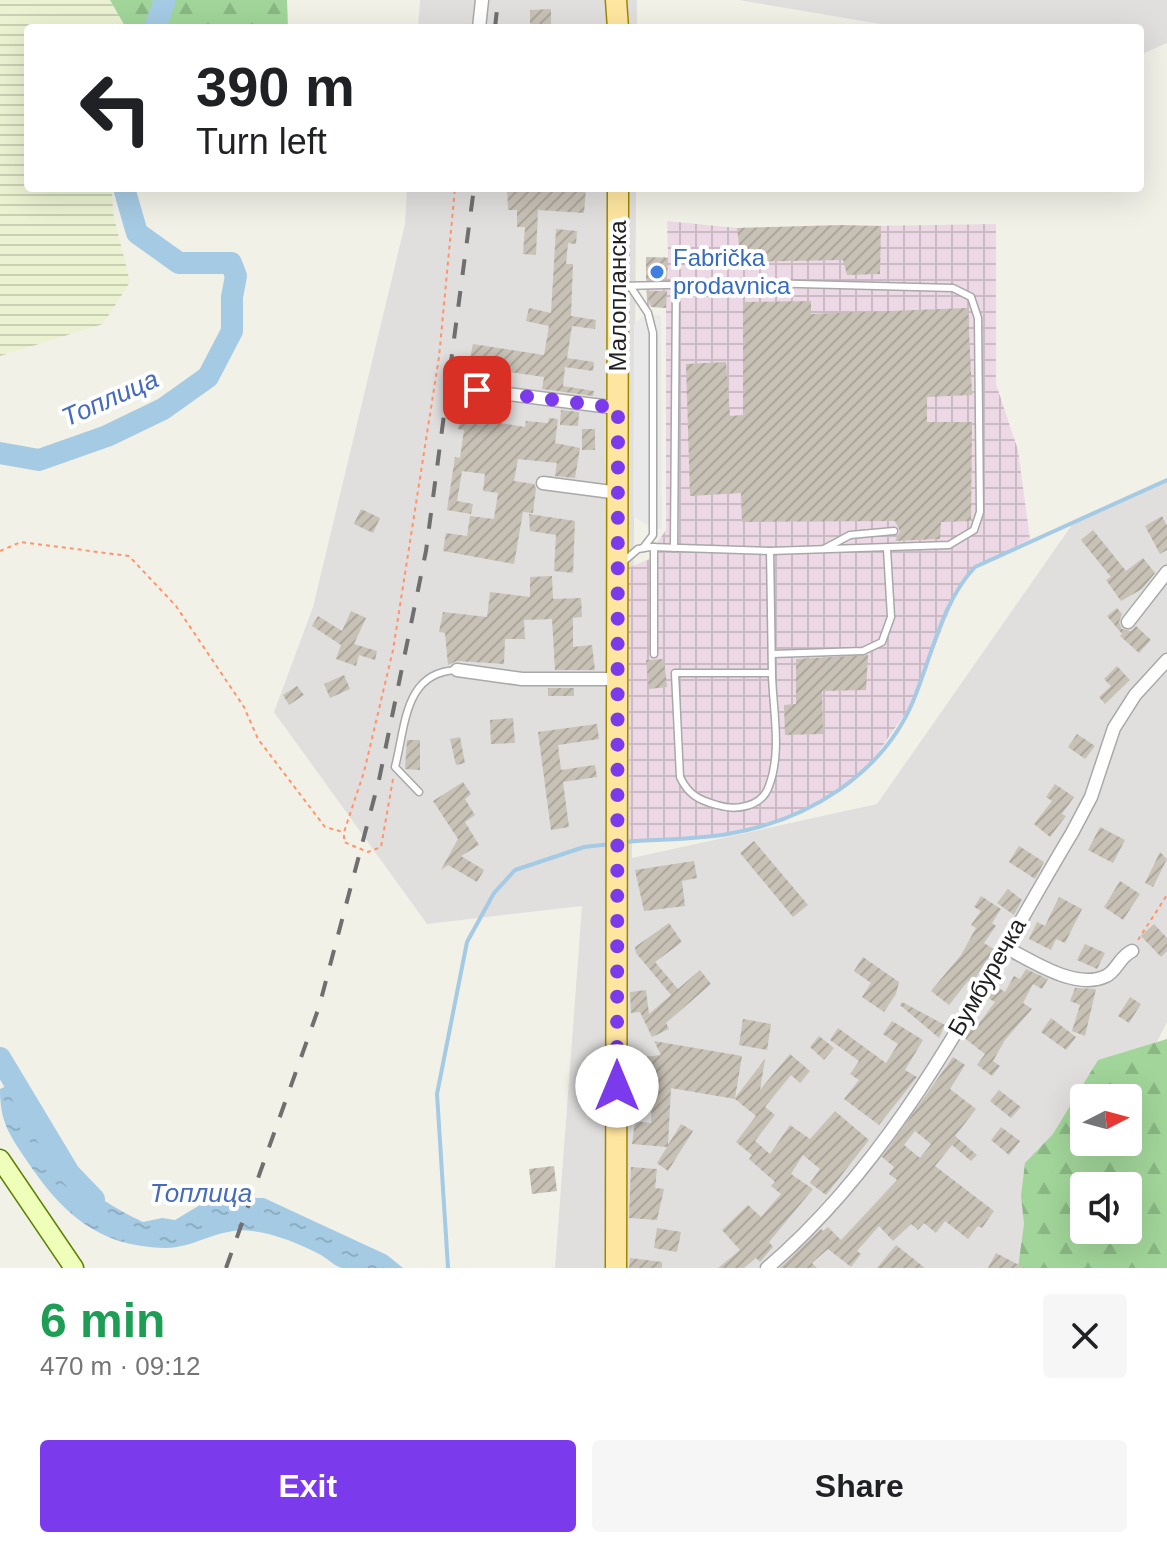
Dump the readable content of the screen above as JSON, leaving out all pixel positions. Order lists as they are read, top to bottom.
{
  "streets": {
    "main road": ["Малопланска"],
    "street": ["Бумбуречка"]
  },
  "water": ["Топлица"],
  "places": ["Fabrička prodavnica"],
  "north": "right",
  "page": {
    "turn": ["390 m", "Turn left"],
    "heading": ["6 min", "470 m · 09:12"],
    "buttons": ["Exit", "Share"]
  }
}
